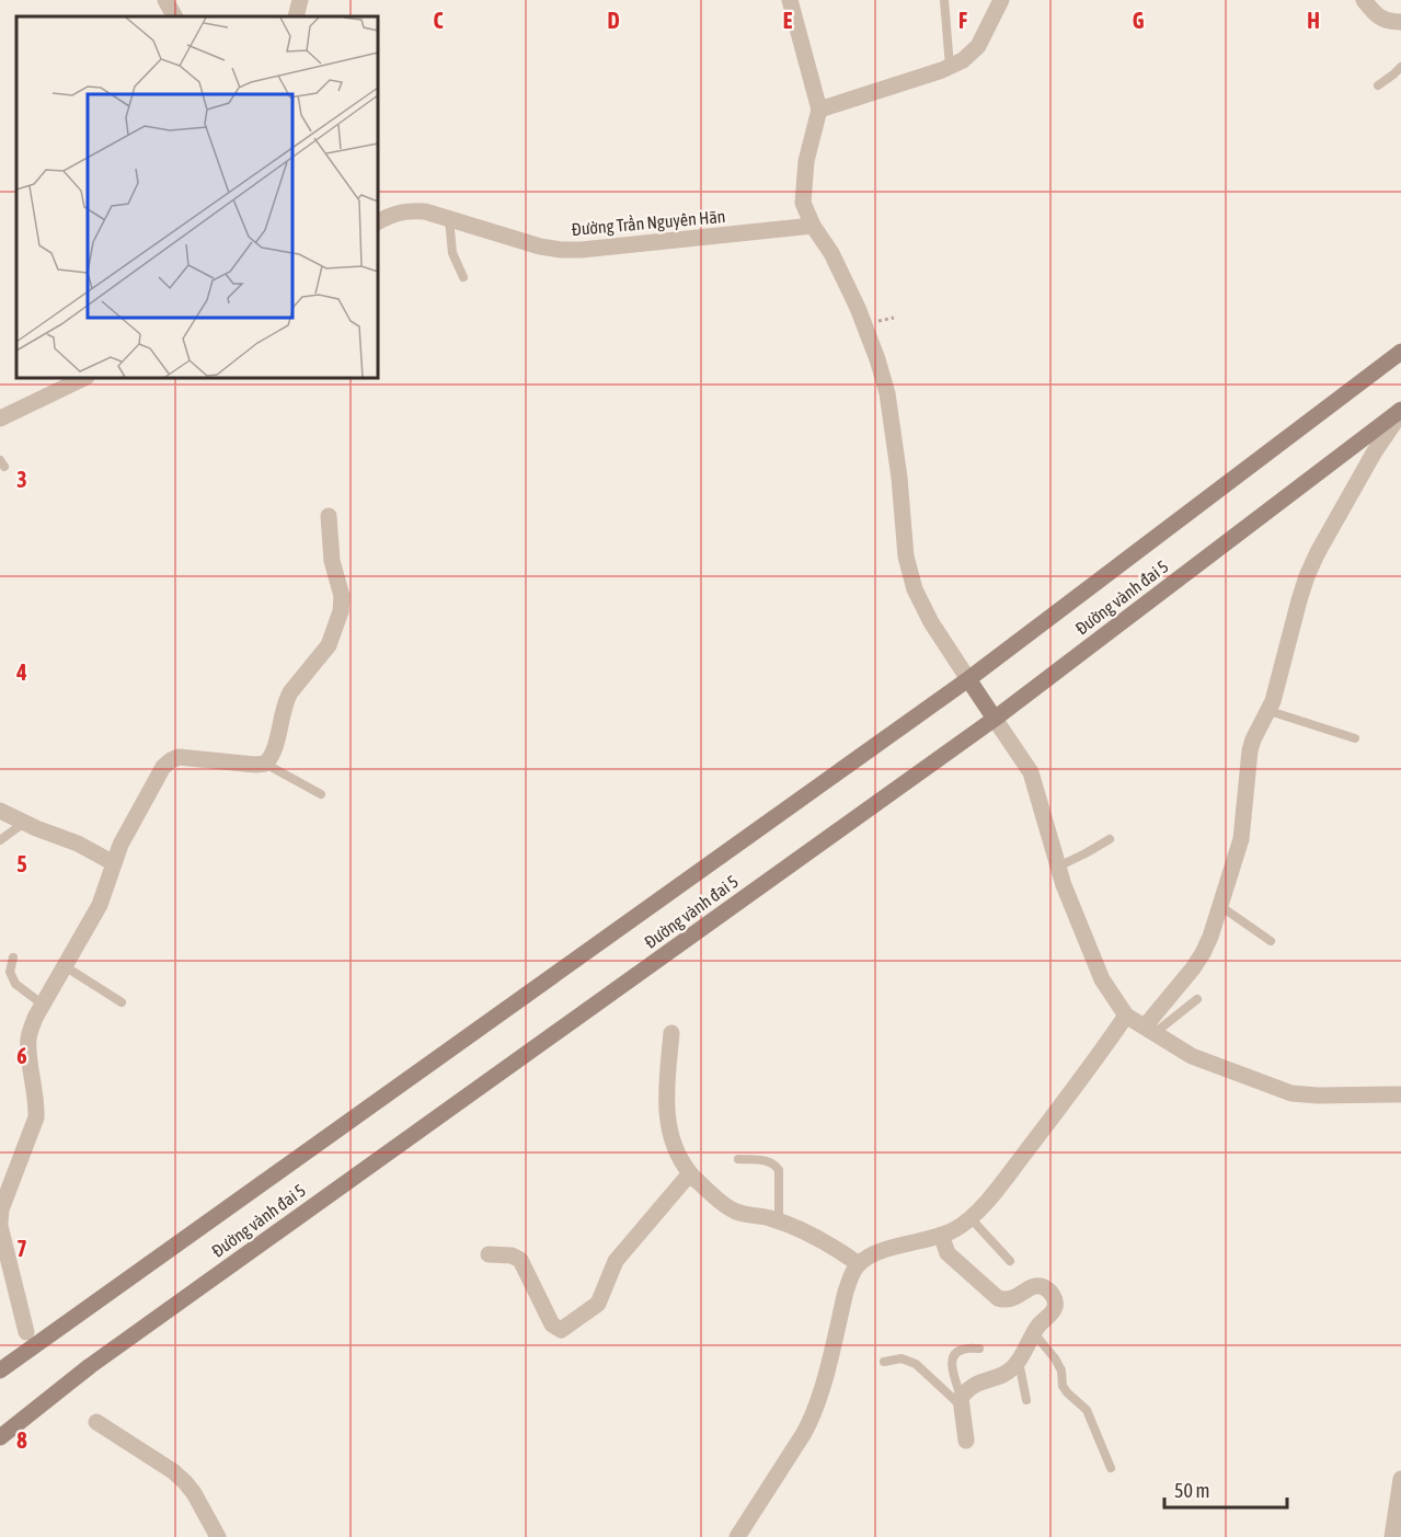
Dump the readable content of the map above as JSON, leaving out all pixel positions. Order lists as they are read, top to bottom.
{
  "streets": {
    "main road": ["Đường vành đai 5"],
    "street": ["Đường Trần Nguyên Hãn"]
  },
  "scale_bar": "50 m",
  "grid": {
    "columns": [
      "C",
      "D",
      "E",
      "F",
      "G",
      "H"
    ],
    "rows": [
      "3",
      "4",
      "5",
      "6",
      "7",
      "8"
    ]
  }
}
